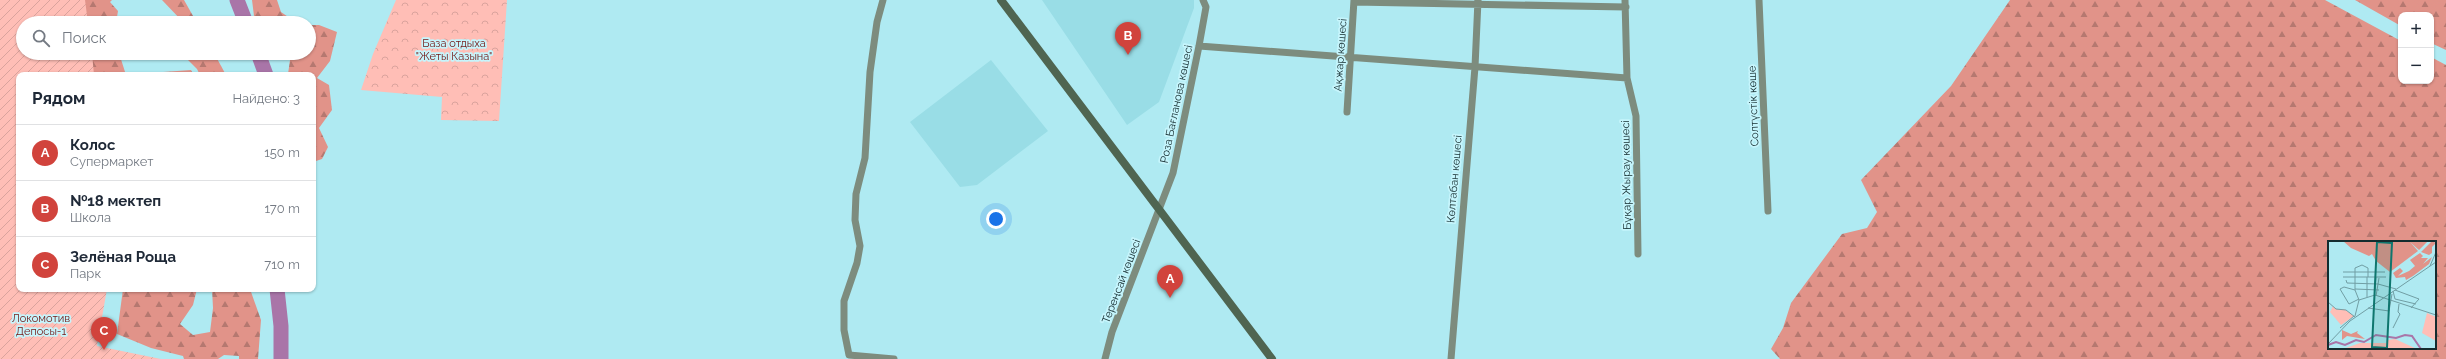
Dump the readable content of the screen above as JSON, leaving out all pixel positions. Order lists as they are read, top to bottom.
{
  "streets": {
    "street": [
      "Ақжар көшесі",
      "Роза Бағланова көшесі",
      "Солтүстік көше",
      "Бұқар Жырау көшесі",
      "Көлтабан көшесі",
      "Тереңсай көшесі"
    ]
  },
  "crossings": [
    ["Роза Бағланова көшесі", "Тереңсай көшесі"]
  ],
  "parks": ["База отдыха \"Жеты Казына\"", "Локомотив Депосы-1"],
  "page": {
    "map_buttons": ["+", "−"],
    "search": "Поиск",
    "pins": ["B", "A", "C"],
    "heading": ["Рядом", "Найдено: 3"],
    "list": [
      {
        "mark": "A",
        "name": "Колос",
        "note": "Супермаркет",
        "value": "150 m"
      },
      {
        "mark": "B",
        "name": "№18 мектеп",
        "note": "Школа",
        "value": "170 m"
      },
      {
        "mark": "C",
        "name": "Зелёная Роща",
        "note": "Парк",
        "value": "710 m"
      }
    ]
  }
}
